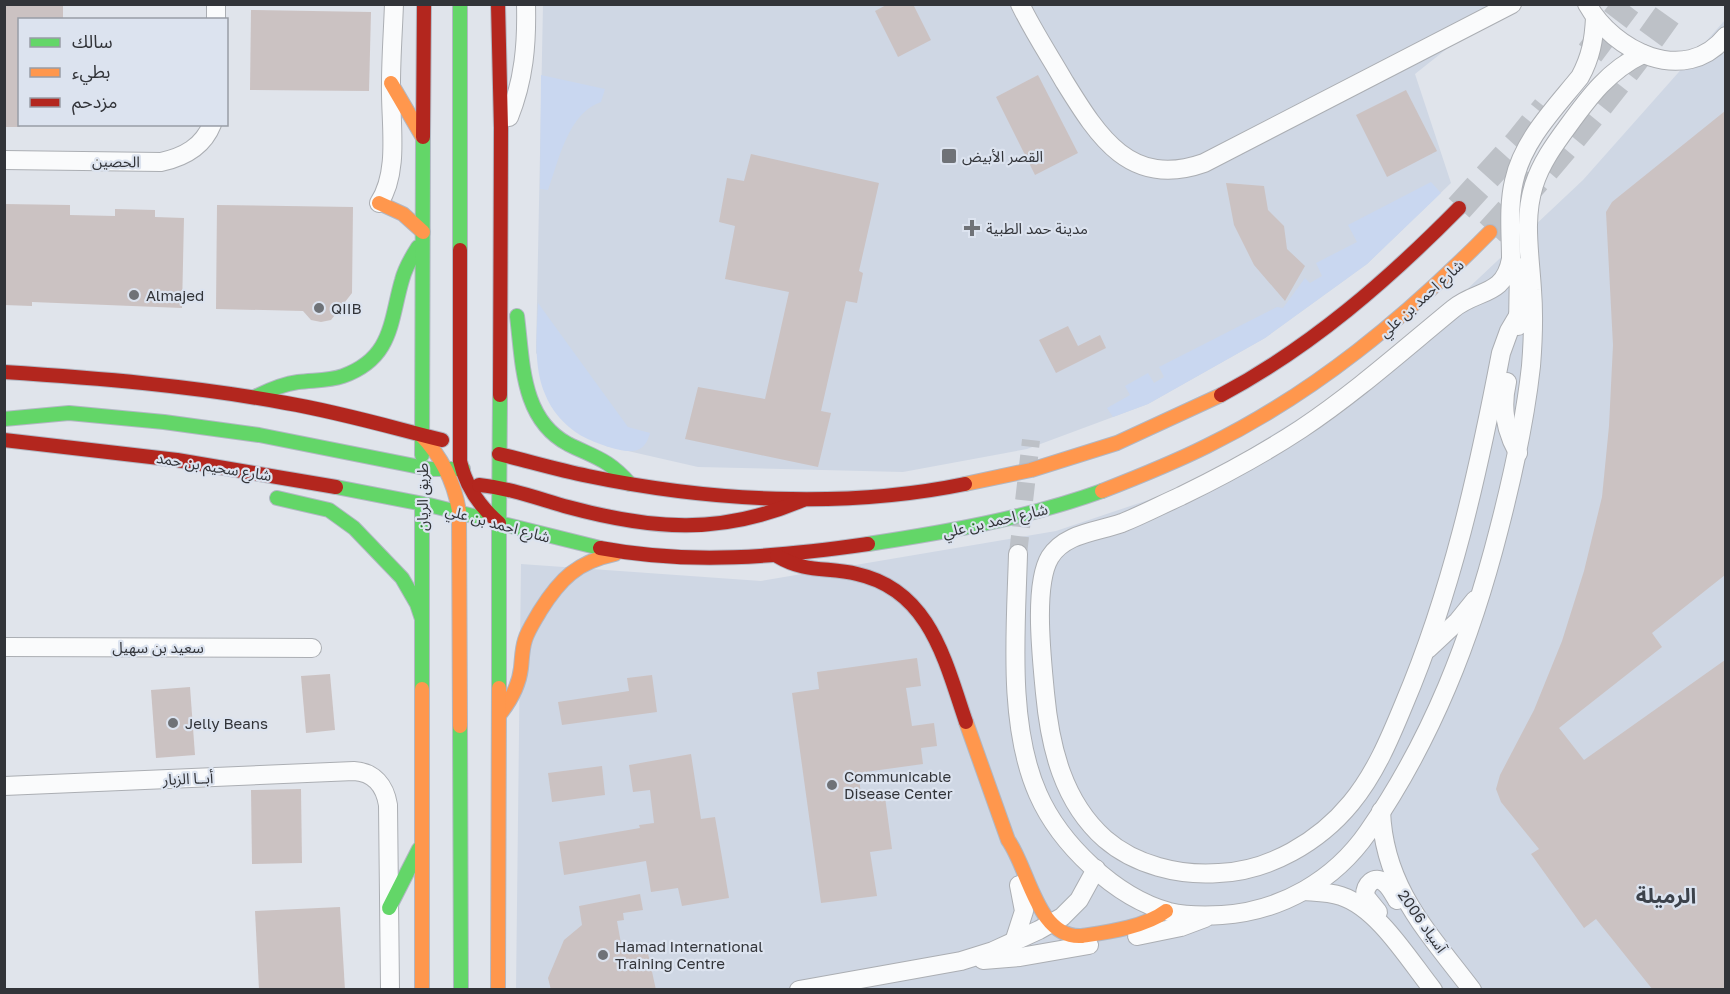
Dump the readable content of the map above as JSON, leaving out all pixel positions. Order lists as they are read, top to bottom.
{
  "streets": {
    "main road": ["شارع احمد بن علي", "شارع سحيم بن حمد", "طريق الريان"],
    "street": [
      "الحصين",
      "سعيد بن سهيل",
      "أبــا الزبار",
      "آسياد 2006"
    ]
  },
  "crossings": [
    ["شارع احمد بن علي", "شارع سحيم بن حمد"],
    ["شارع احمد بن علي", "طريق الريان"],
    ["شارع سحيم بن حمد", "طريق الريان"]
  ],
  "districts": ["الرميلة"],
  "places": {
    "transit": ["القصر الأبيض"],
    "health": ["مدينة حمد الطبية"],
    "other": [
      "Almajed",
      "QIIB",
      "Jelly Beans",
      "Communicable Disease Center",
      "Hamad International Training Centre"
    ]
  },
  "legend": ["سالك", "بطيء", "مزدحم"]
}
